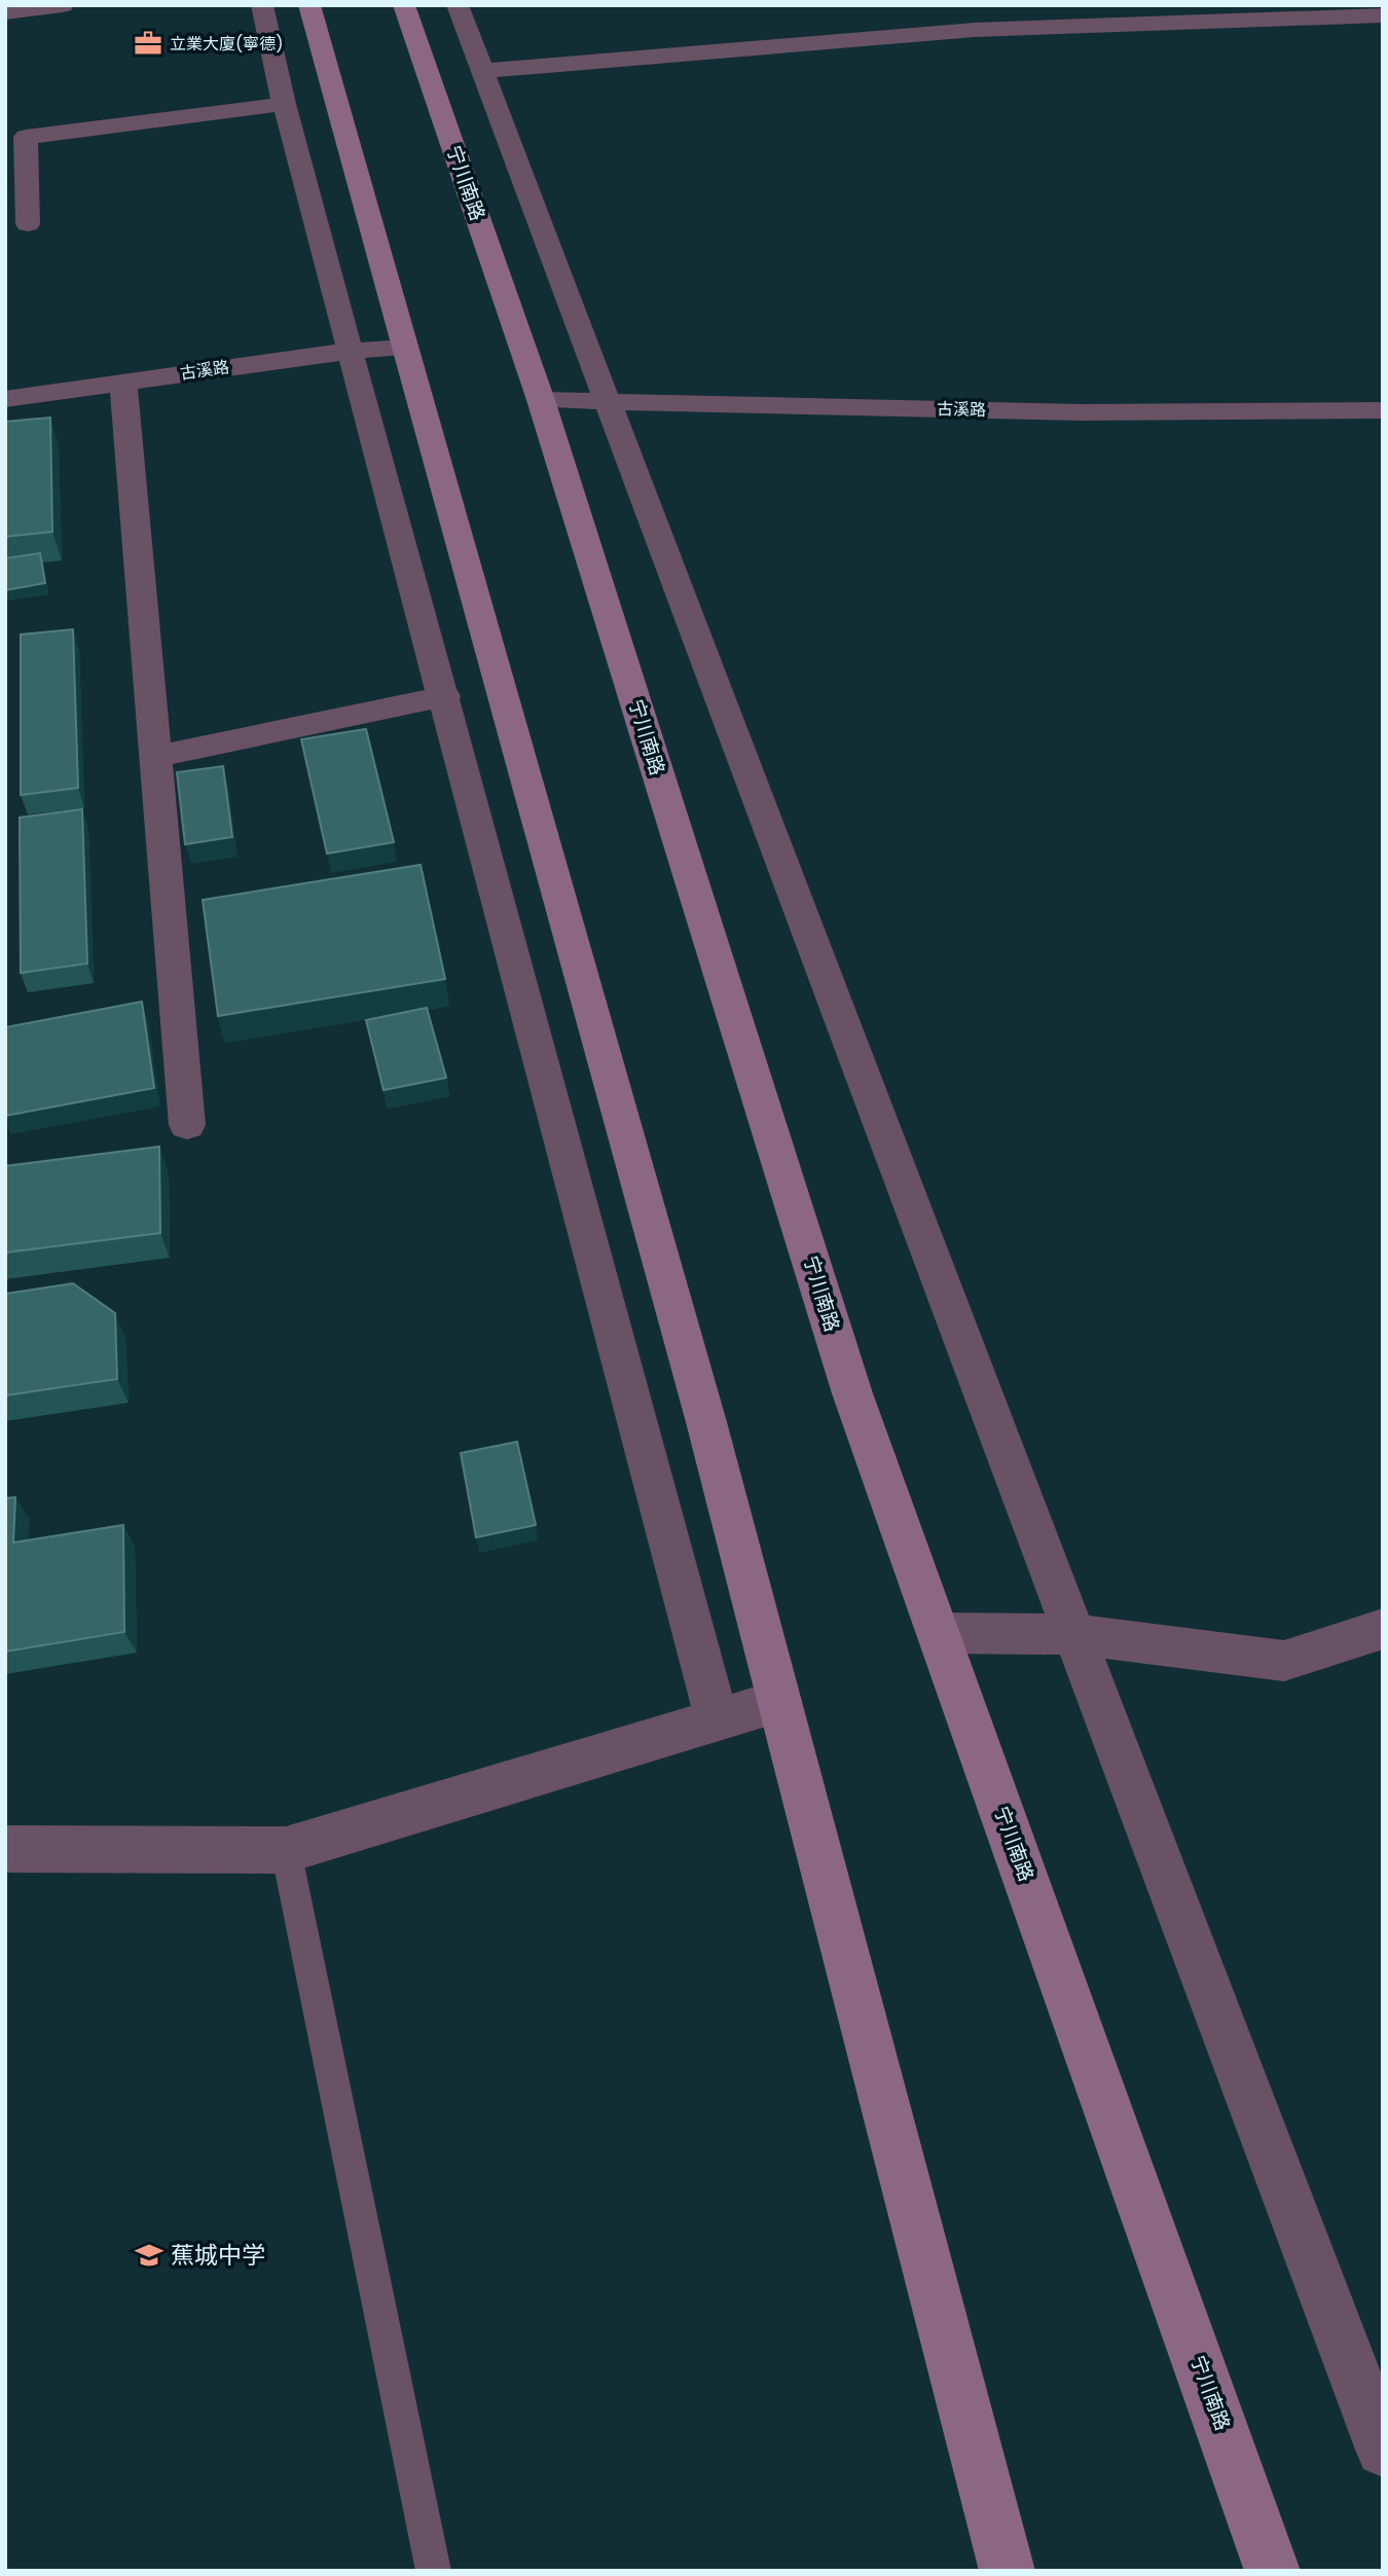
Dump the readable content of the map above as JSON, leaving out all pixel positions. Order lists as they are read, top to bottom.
{
  "streets": {
    "main road": ["宁川南路"],
    "street": ["古溪路"]
  },
  "crossings": [
    ["宁川南路", "古溪路"]
  ],
  "places": {
    "office": ["立業大廈(寧德)"],
    "school or university": ["蕉城中学"]
  }
}
